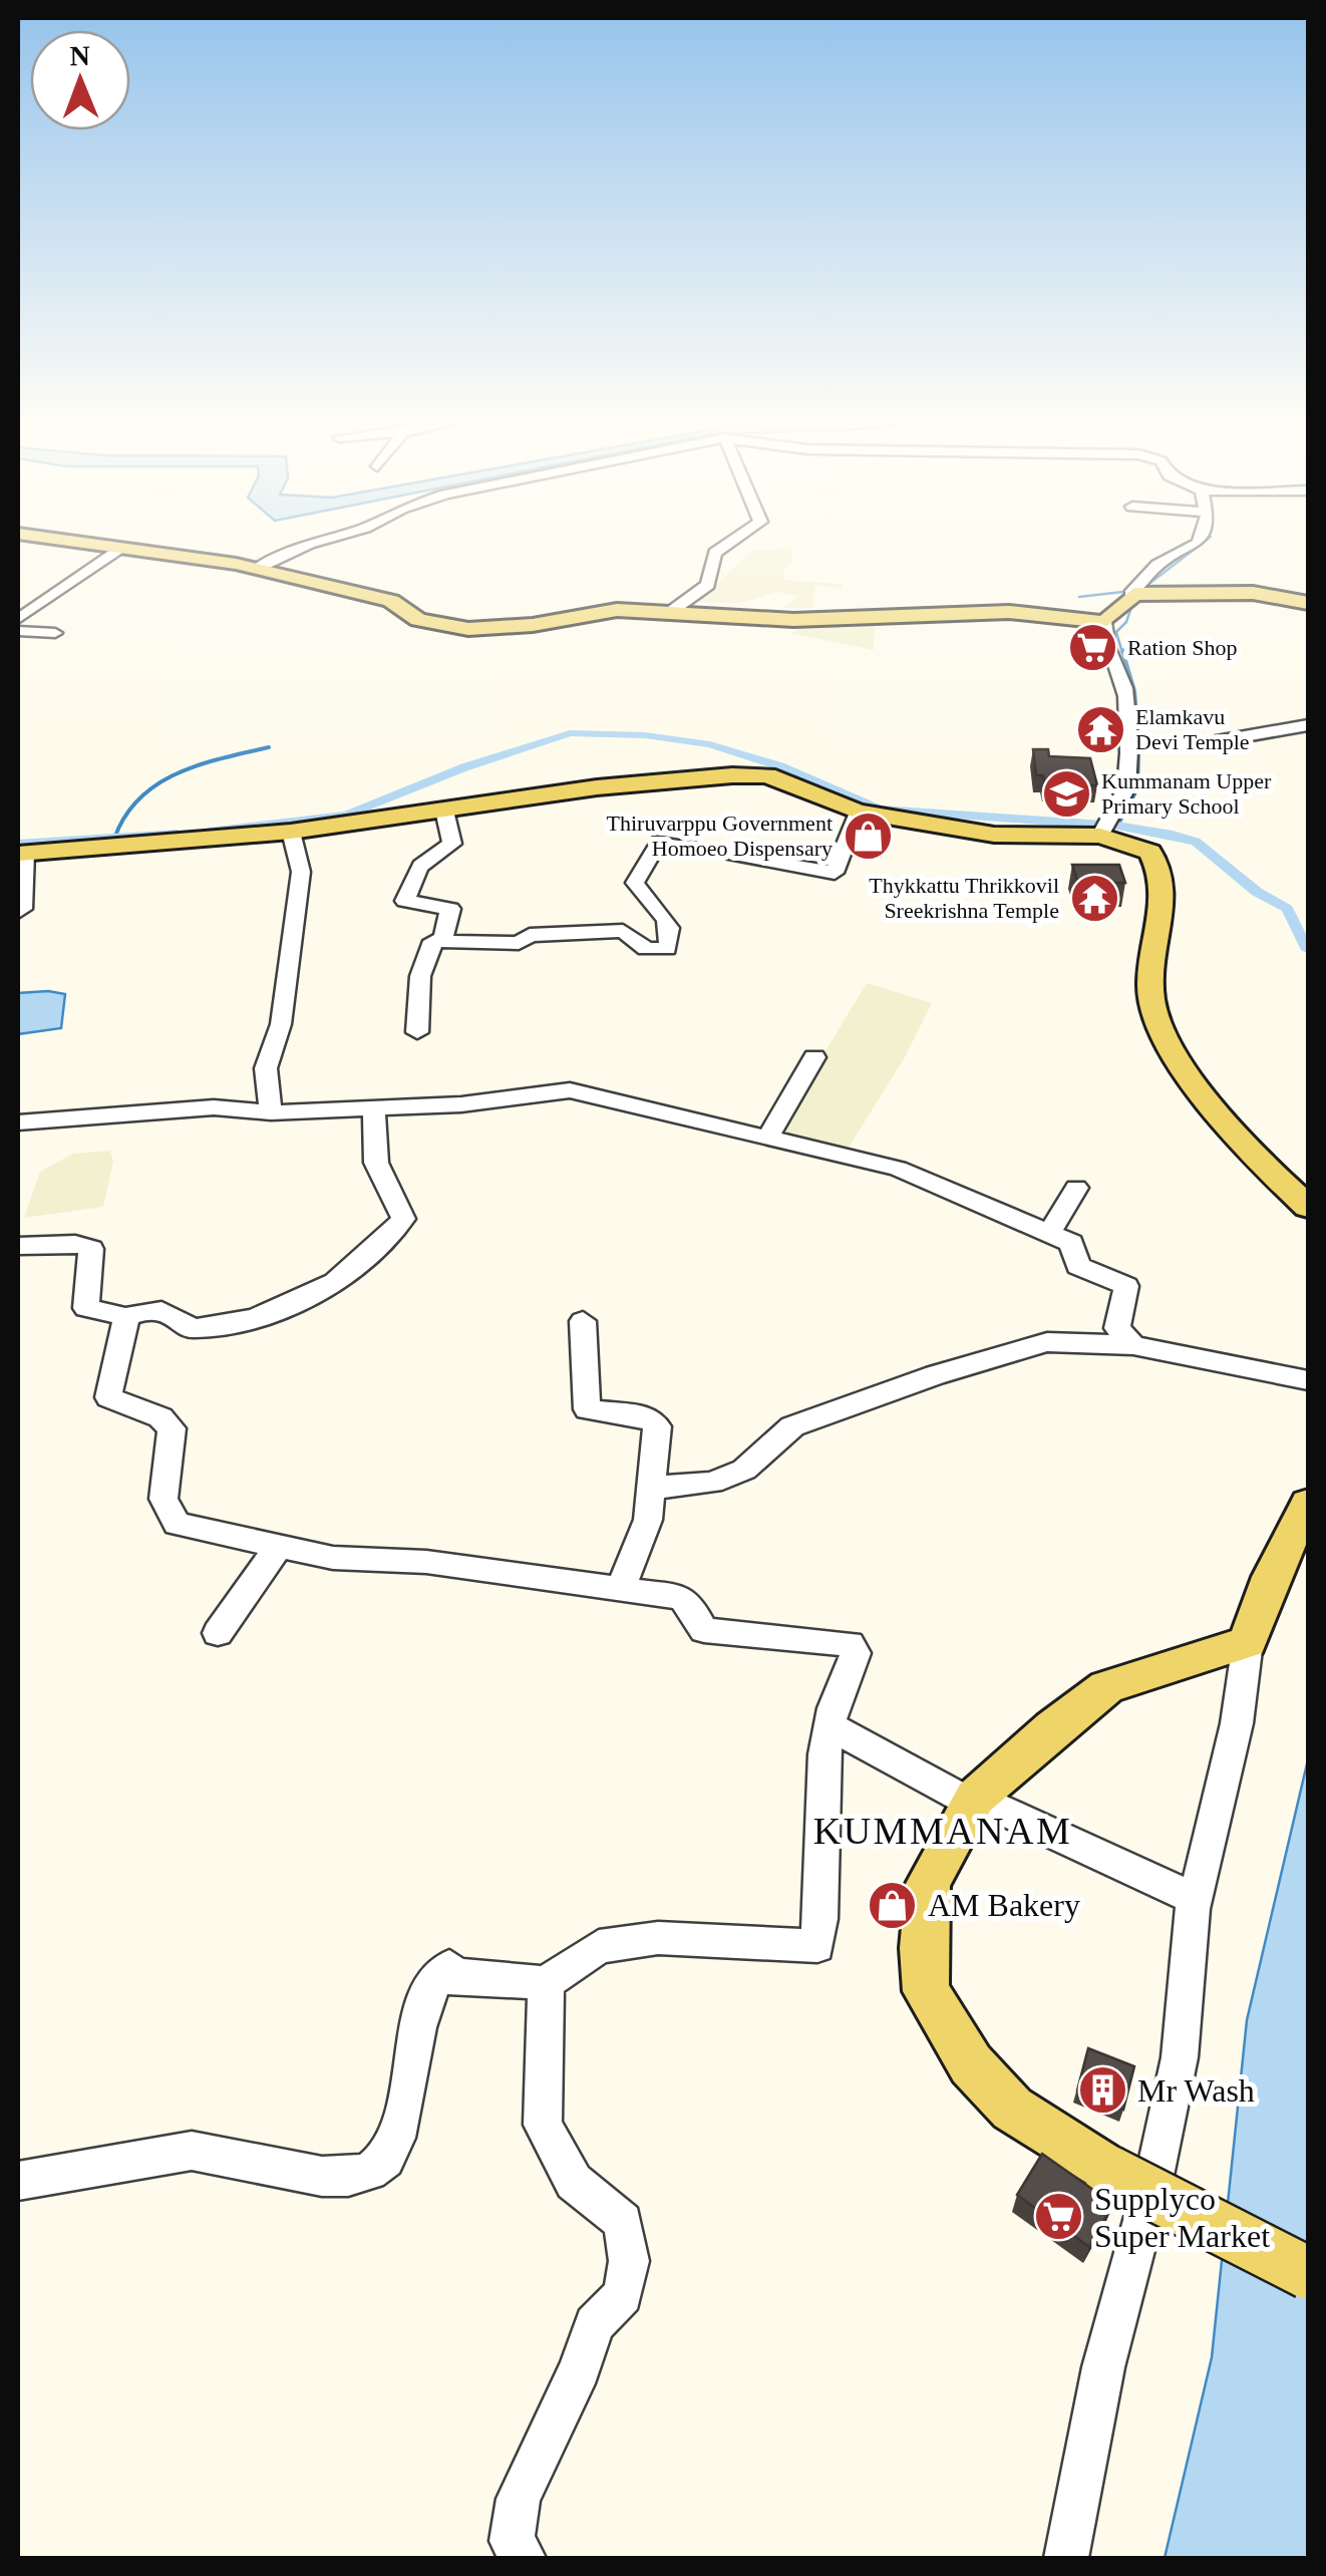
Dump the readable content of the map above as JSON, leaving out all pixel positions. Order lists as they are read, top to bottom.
{
  "districts": ["KUMMANAM"],
  "places": {
    "supermarket": ["Ration Shop", "Supplyco Super Market"],
    "temple": ["Elamkavu Devi Temple", "Thykkattu Thrikkovil Sreekrishna Temple"],
    "school or university": ["Kummanam Upper Primary School"],
    "shop": ["Thiruvarppu Government Homoeo Dispensary", "AM Bakery"],
    "building": ["Mr Wash"]
  },
  "north": "top"
}
